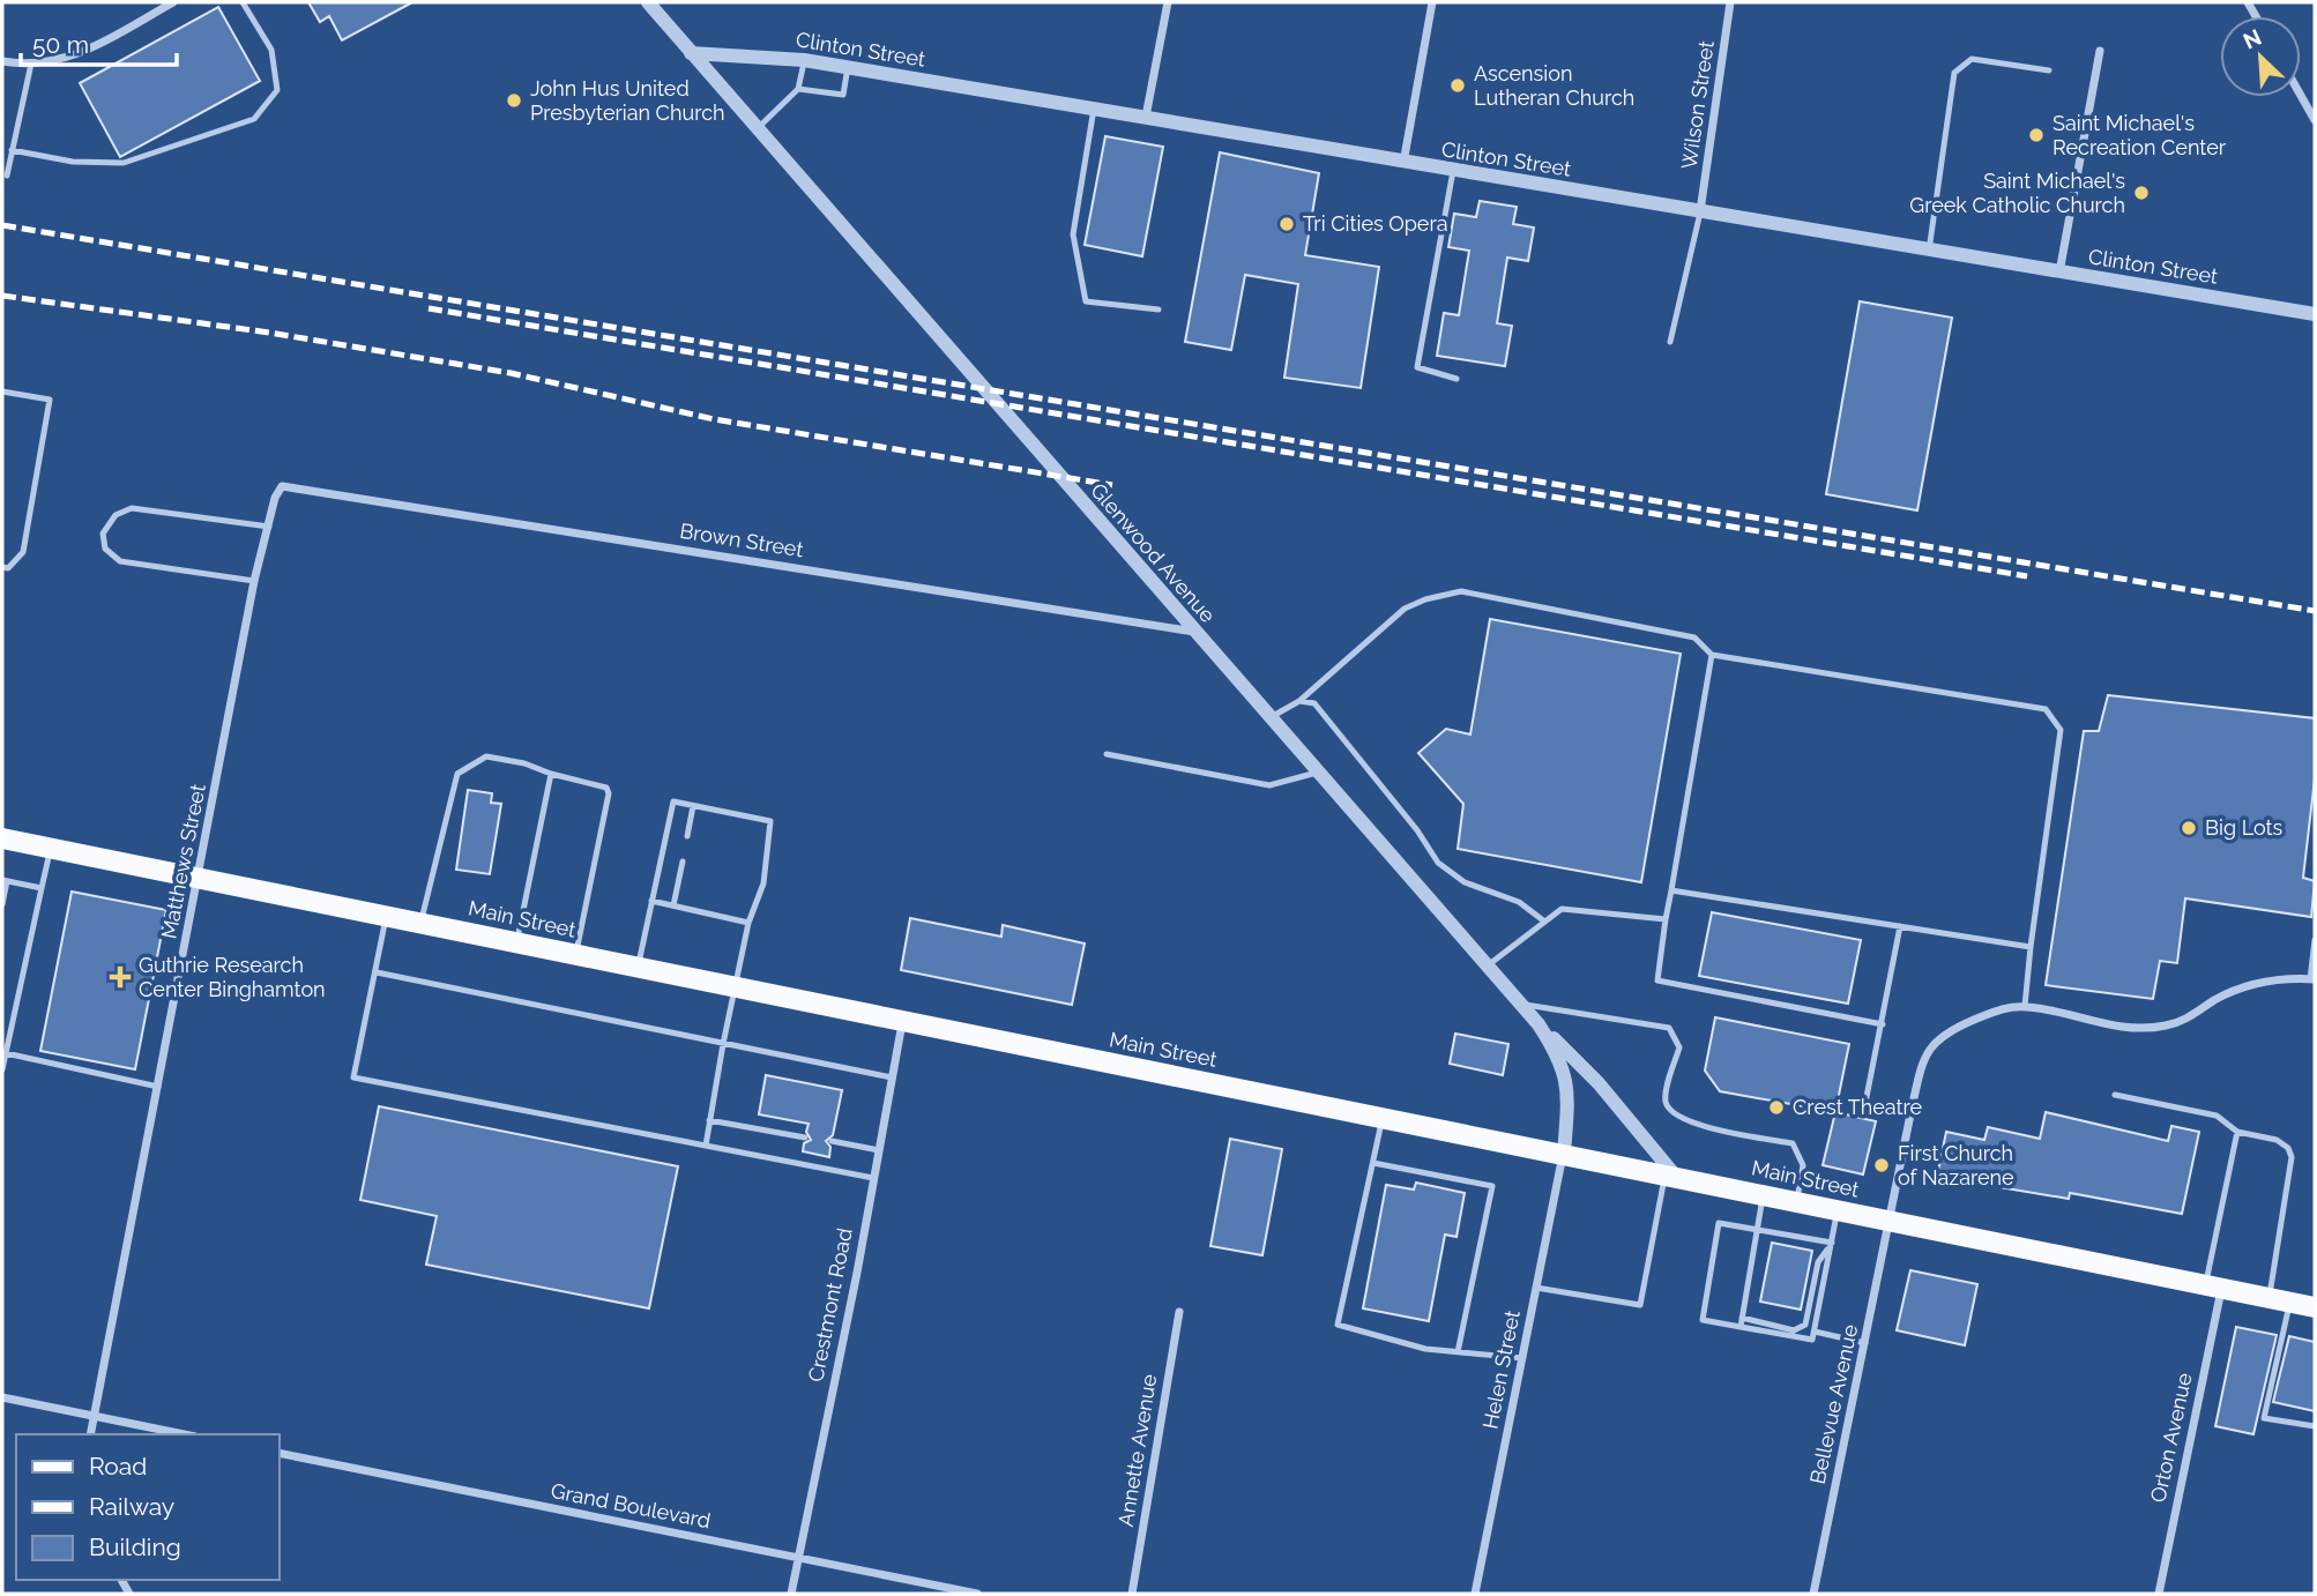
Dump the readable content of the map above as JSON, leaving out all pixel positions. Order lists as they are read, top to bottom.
{
  "streets": {
    "main road": ["Main Street"],
    "street": [
      "Clinton Street",
      "Wilson Street",
      "Brown Street",
      "Glenwood Avenue",
      "Matthews Street",
      "Crestmont Road",
      "Helen Street",
      "Bellevue Avenue",
      "Orton Avenue",
      "Annette Avenue",
      "Grand Boulevard"
    ]
  },
  "crossings": [
    ["Clinton Street", "Wilson Street"],
    ["Clinton Street", "Glenwood Avenue"],
    ["Brown Street", "Glenwood Avenue"],
    ["Brown Street", "Matthews Street"],
    ["Glenwood Avenue", "Main Street"],
    ["Glenwood Avenue", "Helen Street"],
    ["Matthews Street", "Main Street"],
    ["Main Street", "Crestmont Road"],
    ["Main Street", "Helen Street"],
    ["Main Street", "Bellevue Avenue"],
    ["Main Street", "Orton Avenue"],
    ["Crestmont Road", "Grand Boulevard"]
  ],
  "places": {
    "other": [
      "Ascension Lutheran Church",
      "John Hus United Presbyterian Church",
      "Saint Michael's Recreation Center",
      "Saint Michael's Greek Catholic Church",
      "Tri Cities Opera",
      "Big Lots",
      "Crest Theatre",
      "First Church of Nazarene"
    ],
    "health": ["Guthrie Research Center Binghamton"]
  },
  "legend": ["Road", "Railway", "Building"],
  "scale_bar": "50 m",
  "north": "top left"
}
